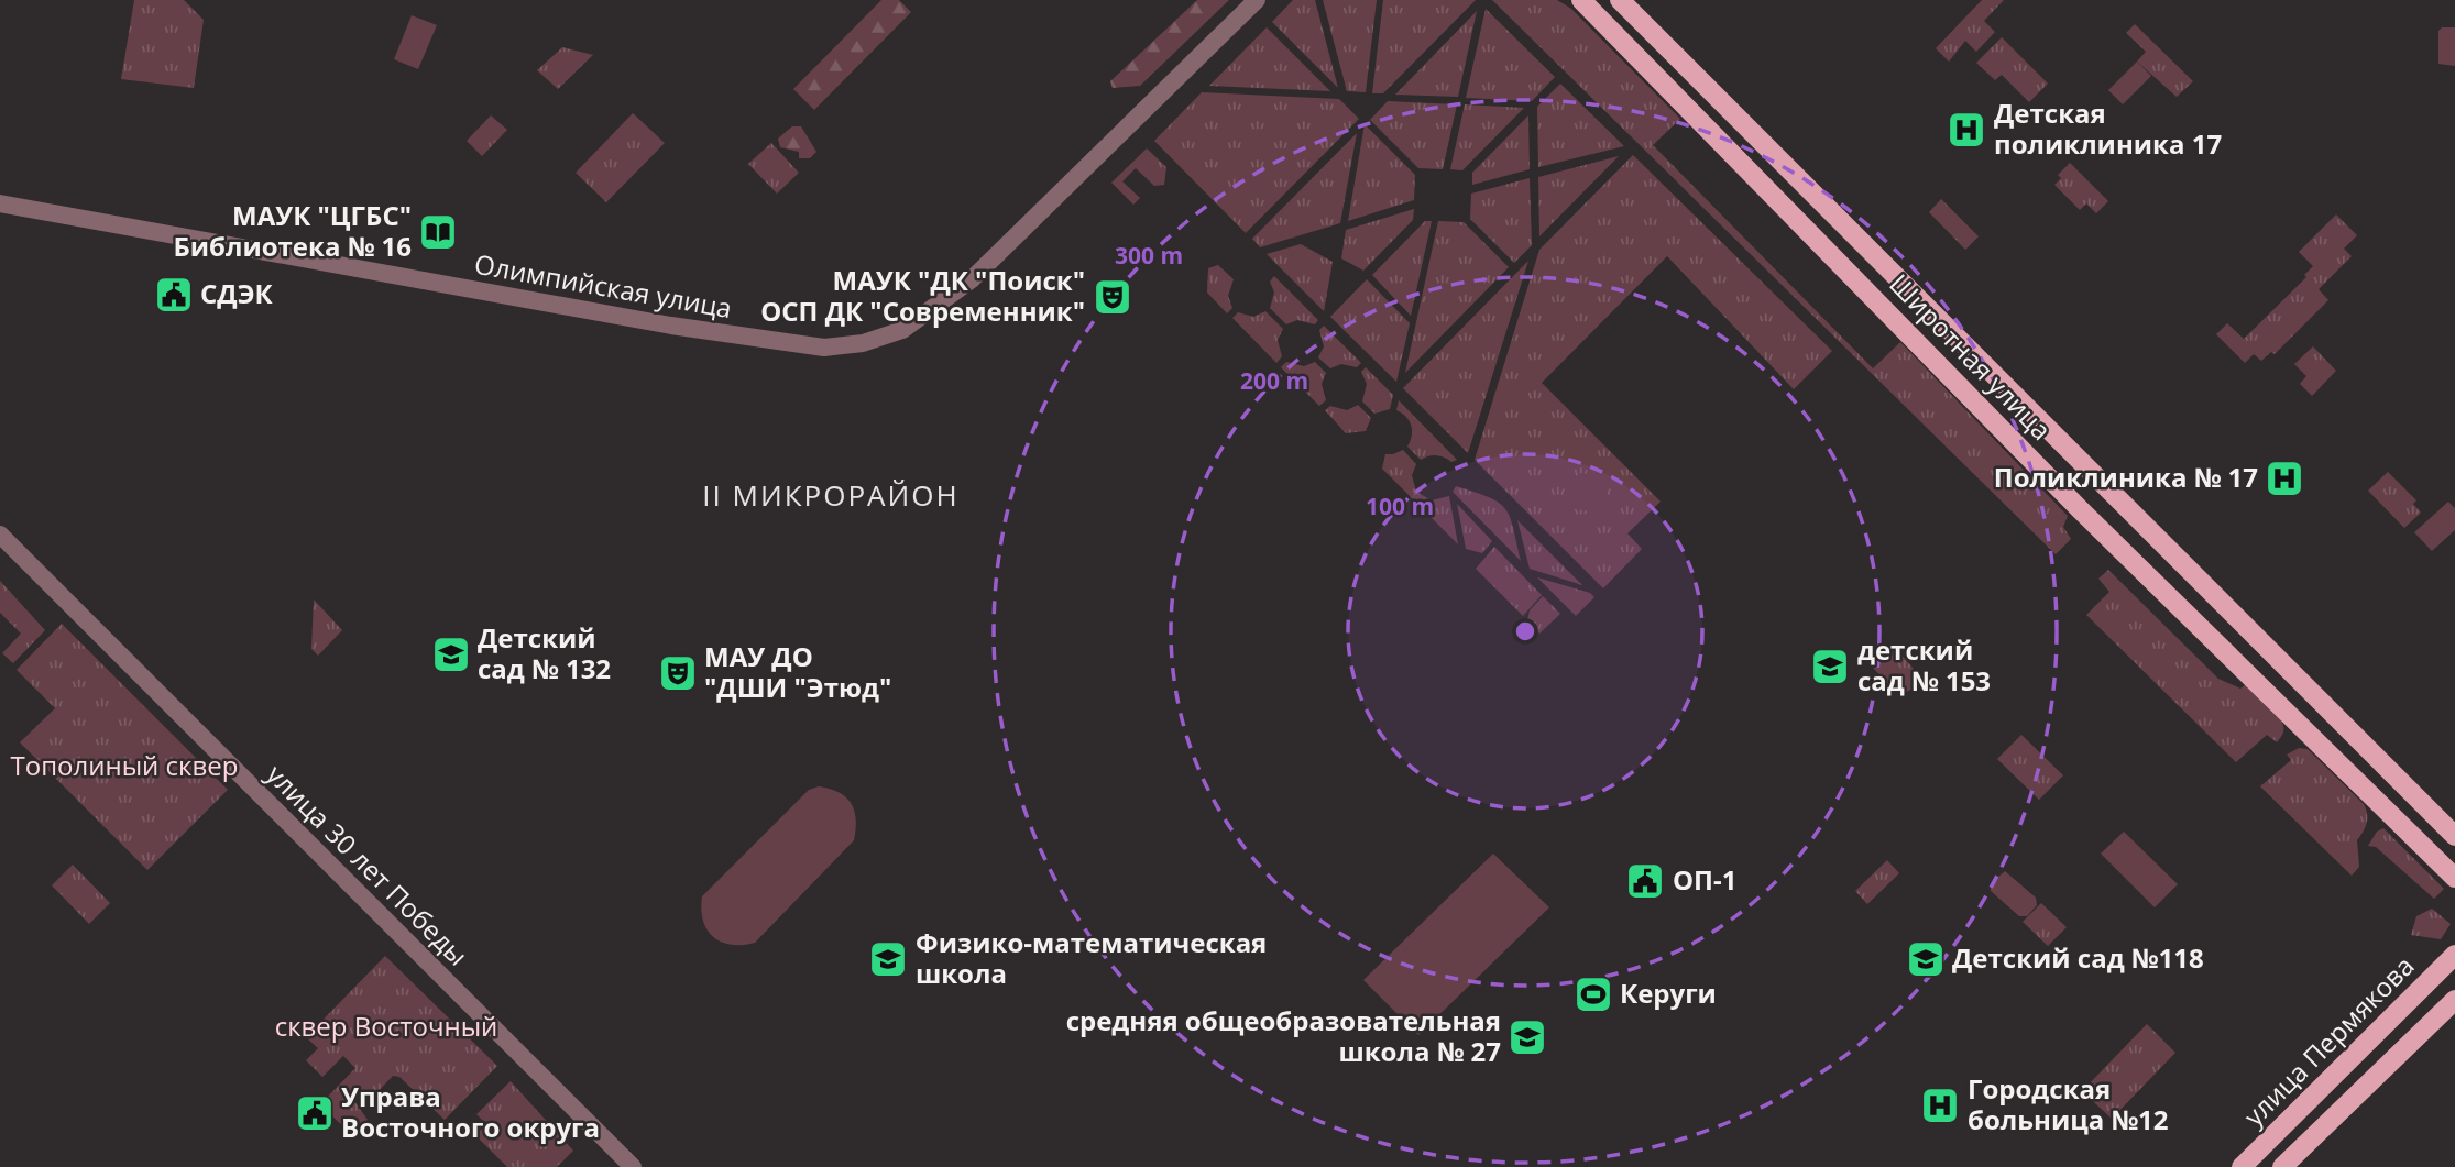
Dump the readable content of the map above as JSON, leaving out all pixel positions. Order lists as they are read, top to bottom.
{
  "streets": {
    "main road": ["Широтная улица", "улица Пермякова"],
    "street": ["Олимпийская улица", "улица 30 лет Победы"]
  },
  "districts": ["II МИКРОРАЙОН"],
  "parks": ["Тополиный сквер", "сквер Восточный"],
  "places": {
    "hospital": ["Детская поликлиника 17", "Поликлиника № 17", "Городская больница №12"],
    "library": ["МАУК \"ЦГБС\" Библиотека № 16"],
    "public building": ["СДЭК", "ОП-1", "Управа Восточного округа"],
    "theatre": ["МАУК \"ДК \"Поиск\" ОСП ДК \"Современник\"", "МАУ ДО \"ДШИ \"Этюд\""],
    "school or university": [
      "Детский сад № 132",
      "детский сад № 153",
      "Физико-математическая школа",
      "Детский сад №118",
      "средняя общеобразовательная школа № 27"
    ],
    "sports": ["Керуги"]
  },
  "rings": ["300 m", "200 m", "100 m"]
}
